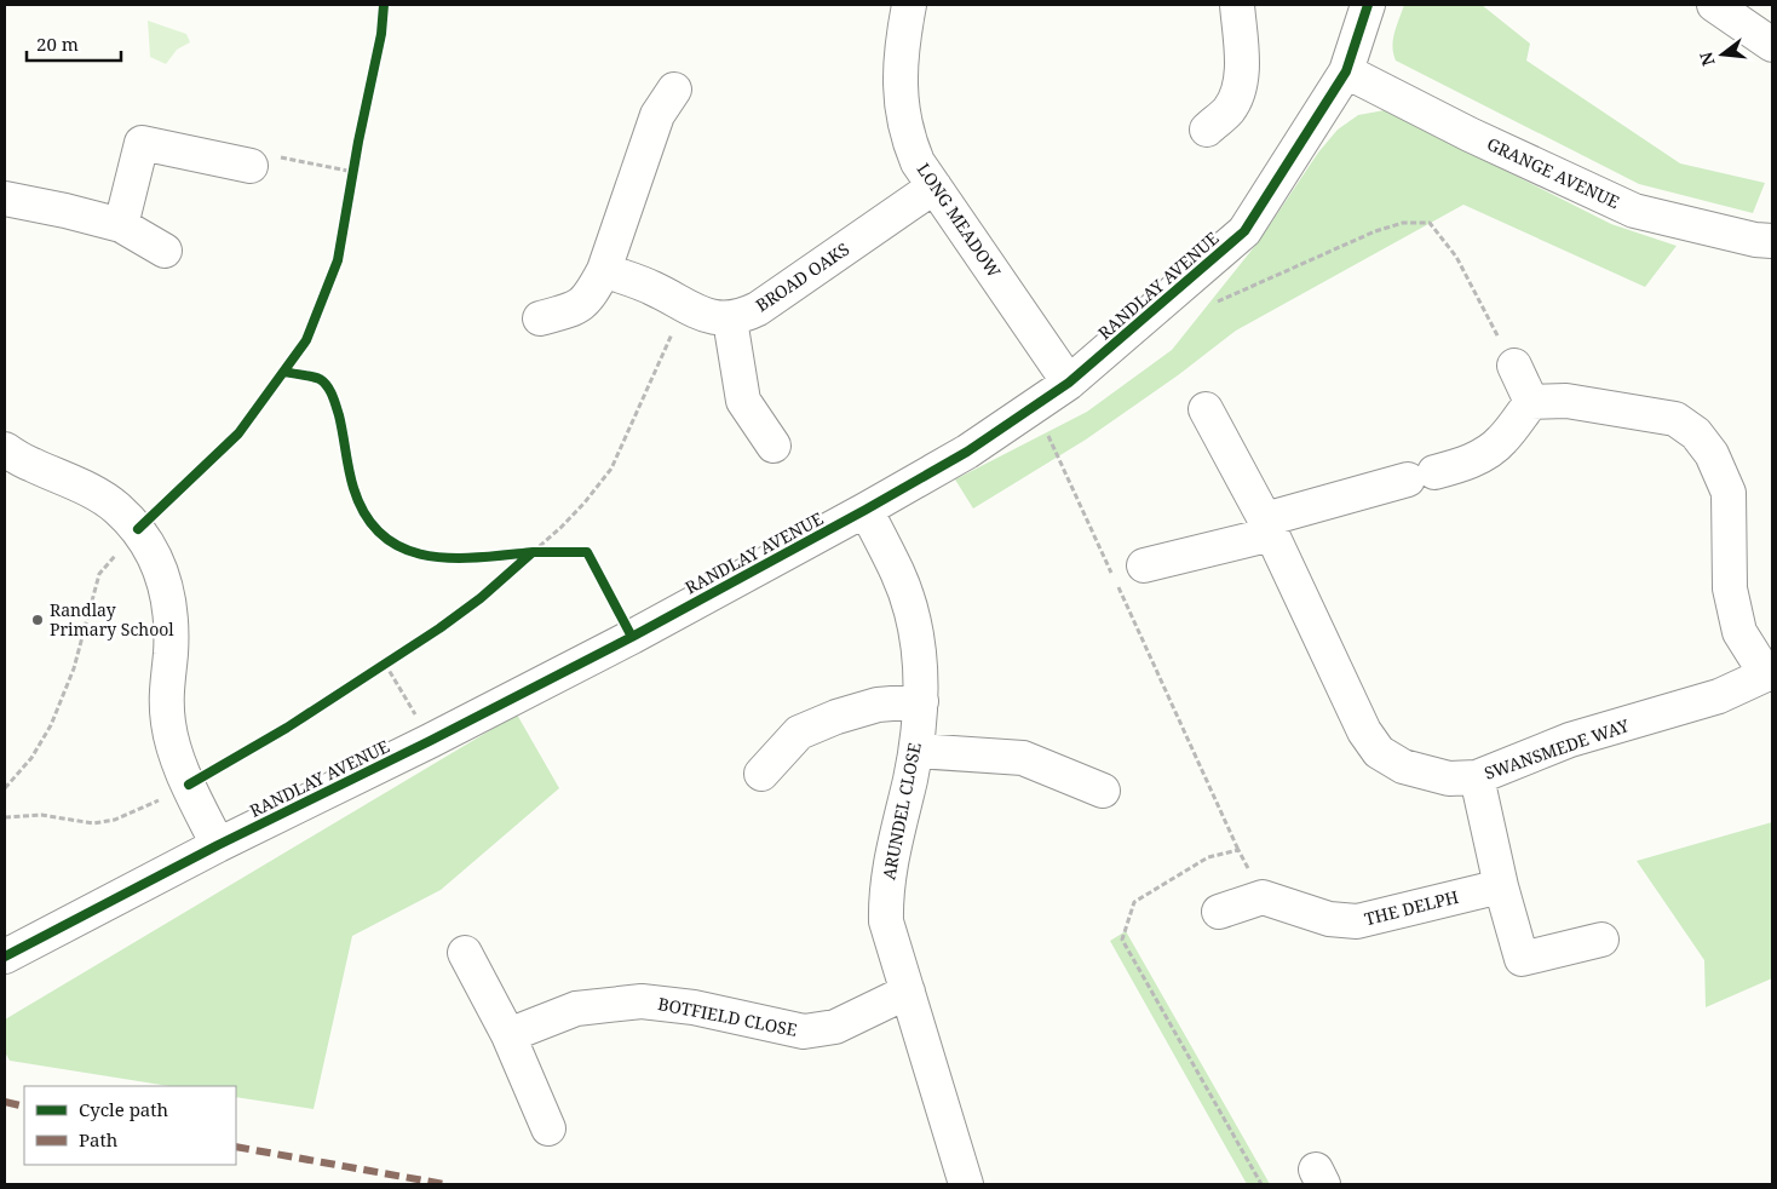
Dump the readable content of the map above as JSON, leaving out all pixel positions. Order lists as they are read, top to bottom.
{
  "streets": {
    "street": [
      "GRANGE AVENUE",
      "LONG MEADOW",
      "BROAD OAKS",
      "RANDLAY AVENUE",
      "SWANSMEDE WAY",
      "ARUNDEL CLOSE",
      "THE DELPH",
      "BOTFIELD CLOSE"
    ]
  },
  "crossings": [
    ["GRANGE AVENUE", "RANDLAY AVENUE"],
    ["LONG MEADOW", "BROAD OAKS"],
    ["LONG MEADOW", "RANDLAY AVENUE"],
    ["RANDLAY AVENUE", "ARUNDEL CLOSE"],
    ["ARUNDEL CLOSE", "BOTFIELD CLOSE"]
  ],
  "places": ["Randlay Primary School"],
  "legend": ["Cycle path", "Path"],
  "scale_bar": "20 m",
  "north": "left"
}
